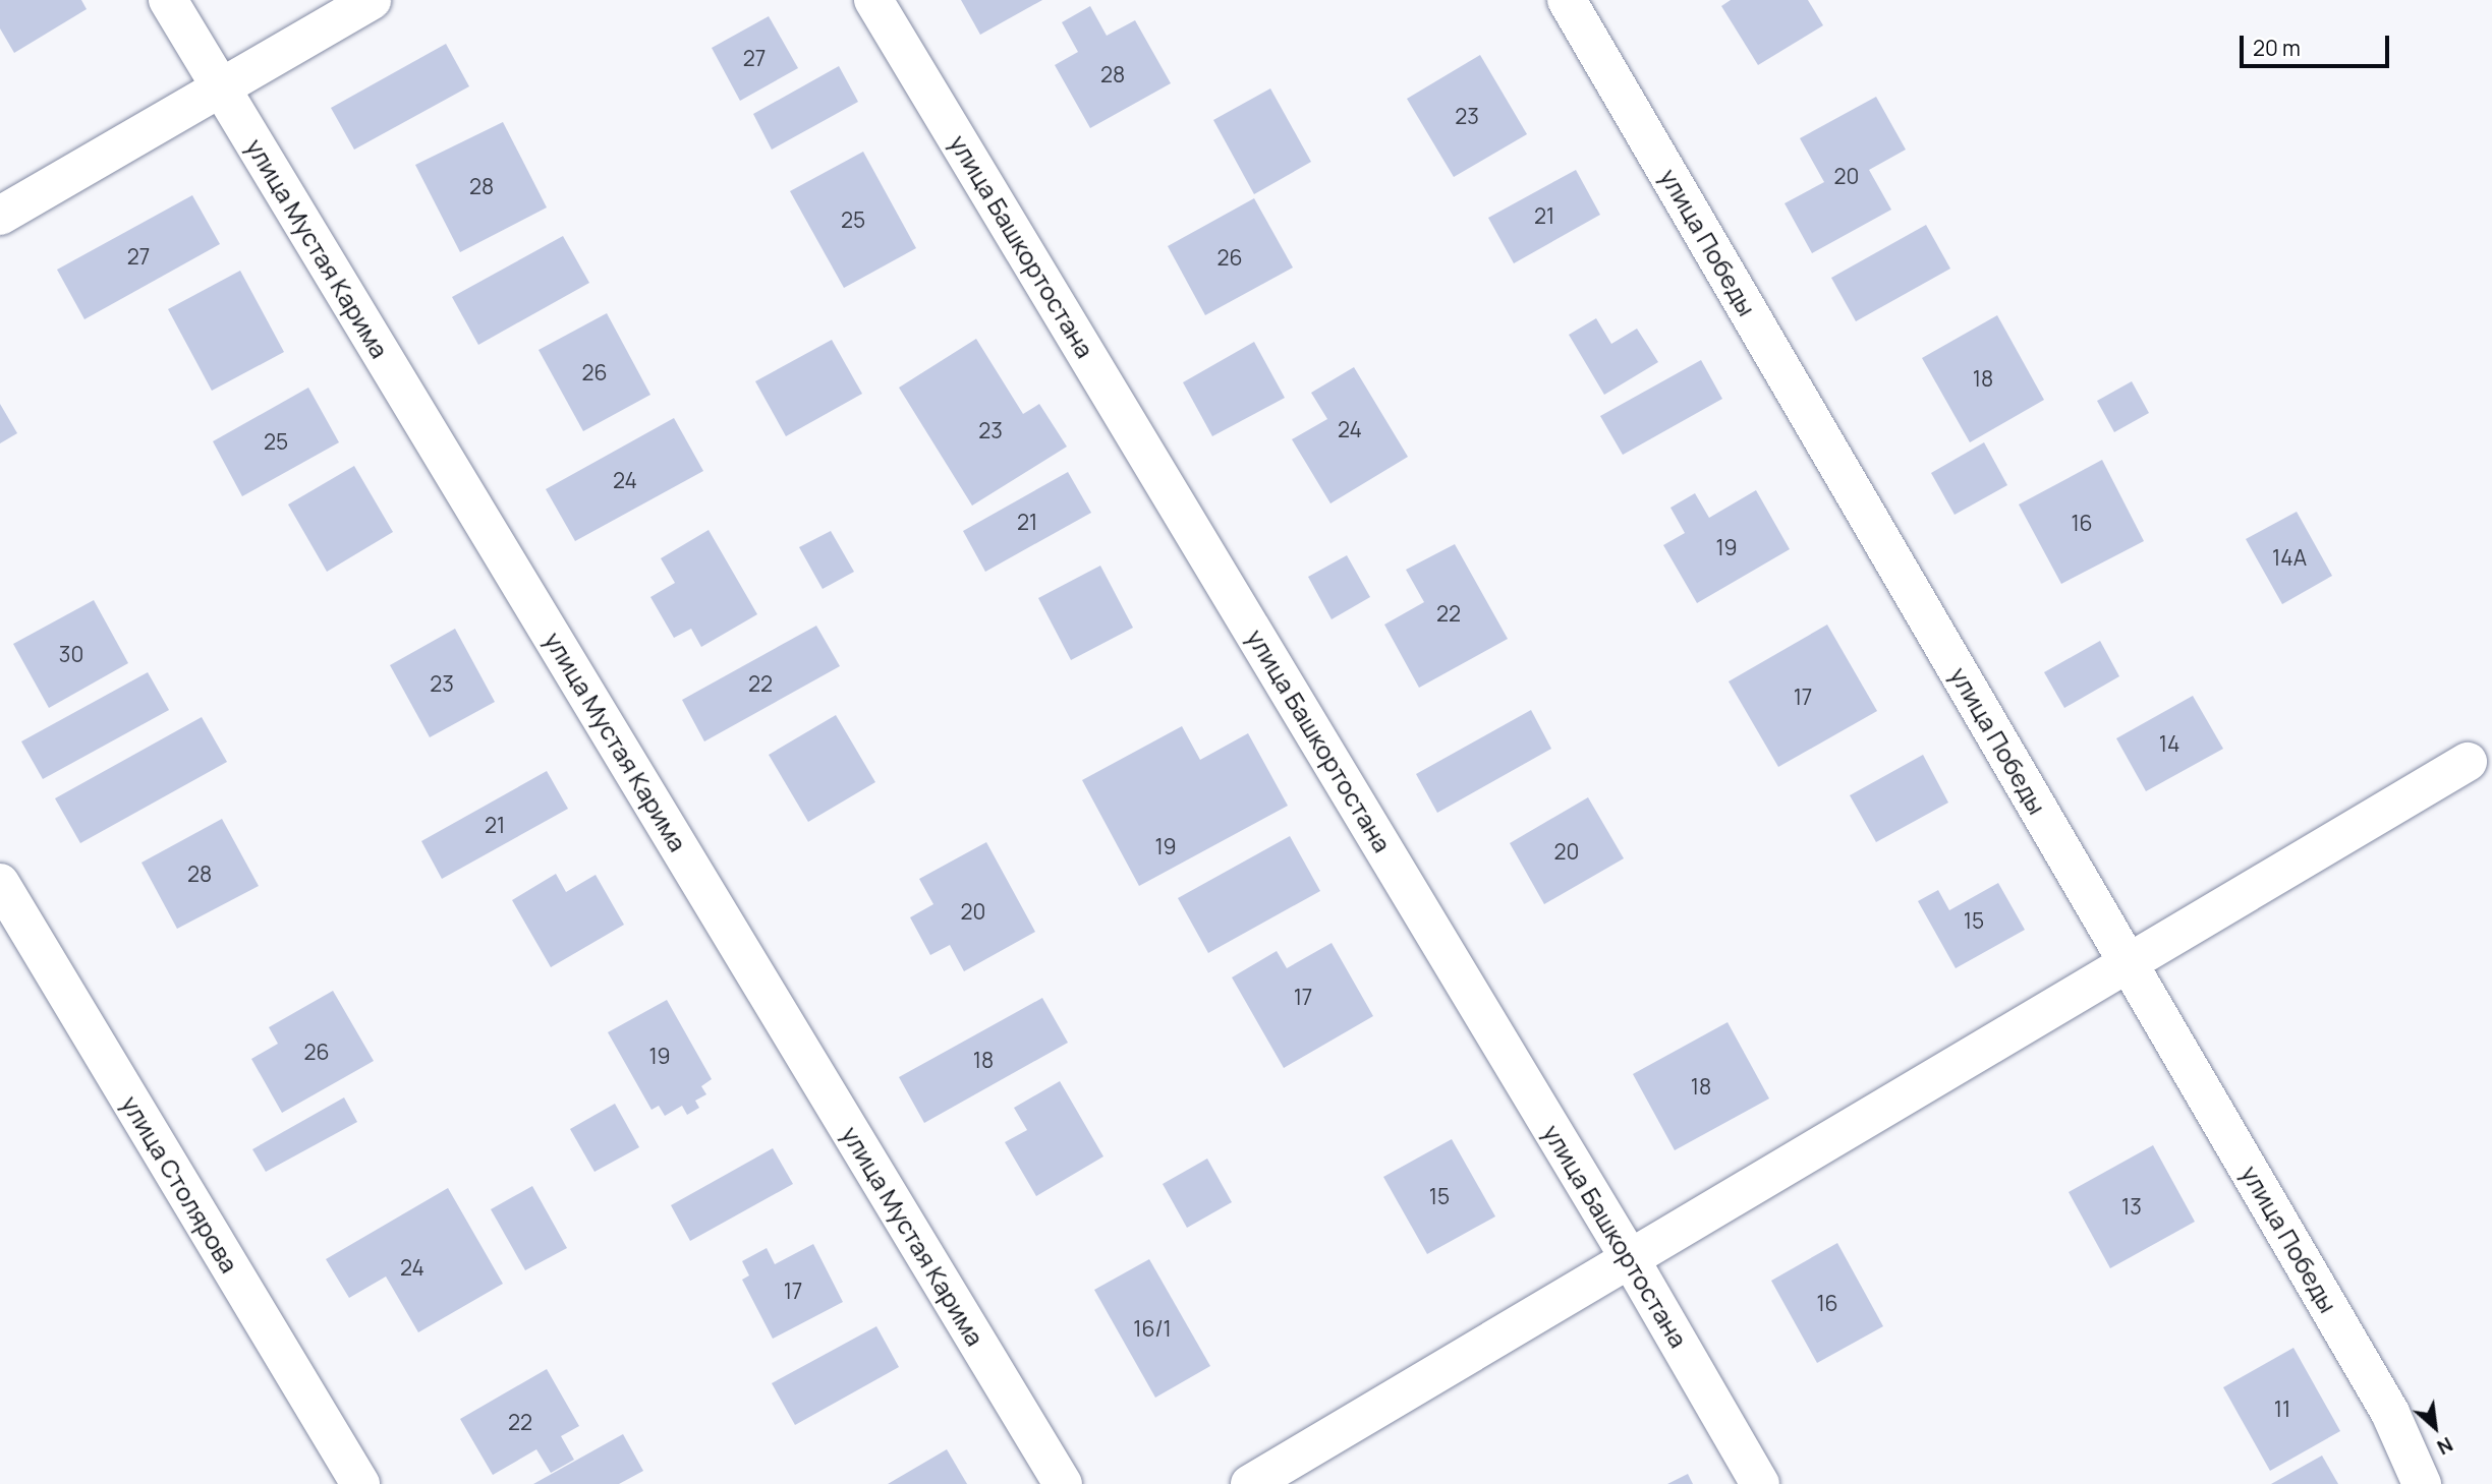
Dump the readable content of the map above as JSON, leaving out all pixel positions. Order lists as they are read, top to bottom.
{
  "streets": {
    "street": [
      "улица Победы",
      "улица Башкортостана",
      "улица Мустая Карима",
      "улица Столярова"
    ]
  },
  "house_numbers": [
    "27",
    "28",
    "23",
    "20",
    "28",
    "21",
    "25",
    "27",
    "26",
    "26",
    "18",
    "24",
    "23",
    "25",
    "24",
    "21",
    "16",
    "19",
    "14А",
    "22",
    "30",
    "23",
    "22",
    "17",
    "14",
    "21",
    "19",
    "20",
    "28",
    "20",
    "15",
    "17",
    "26",
    "19",
    "18",
    "18",
    "15",
    "13",
    "24",
    "17",
    "16",
    "16/1",
    "11",
    "22"
  ],
  "scale_bar": "20 m",
  "north": "bottom right"
}
